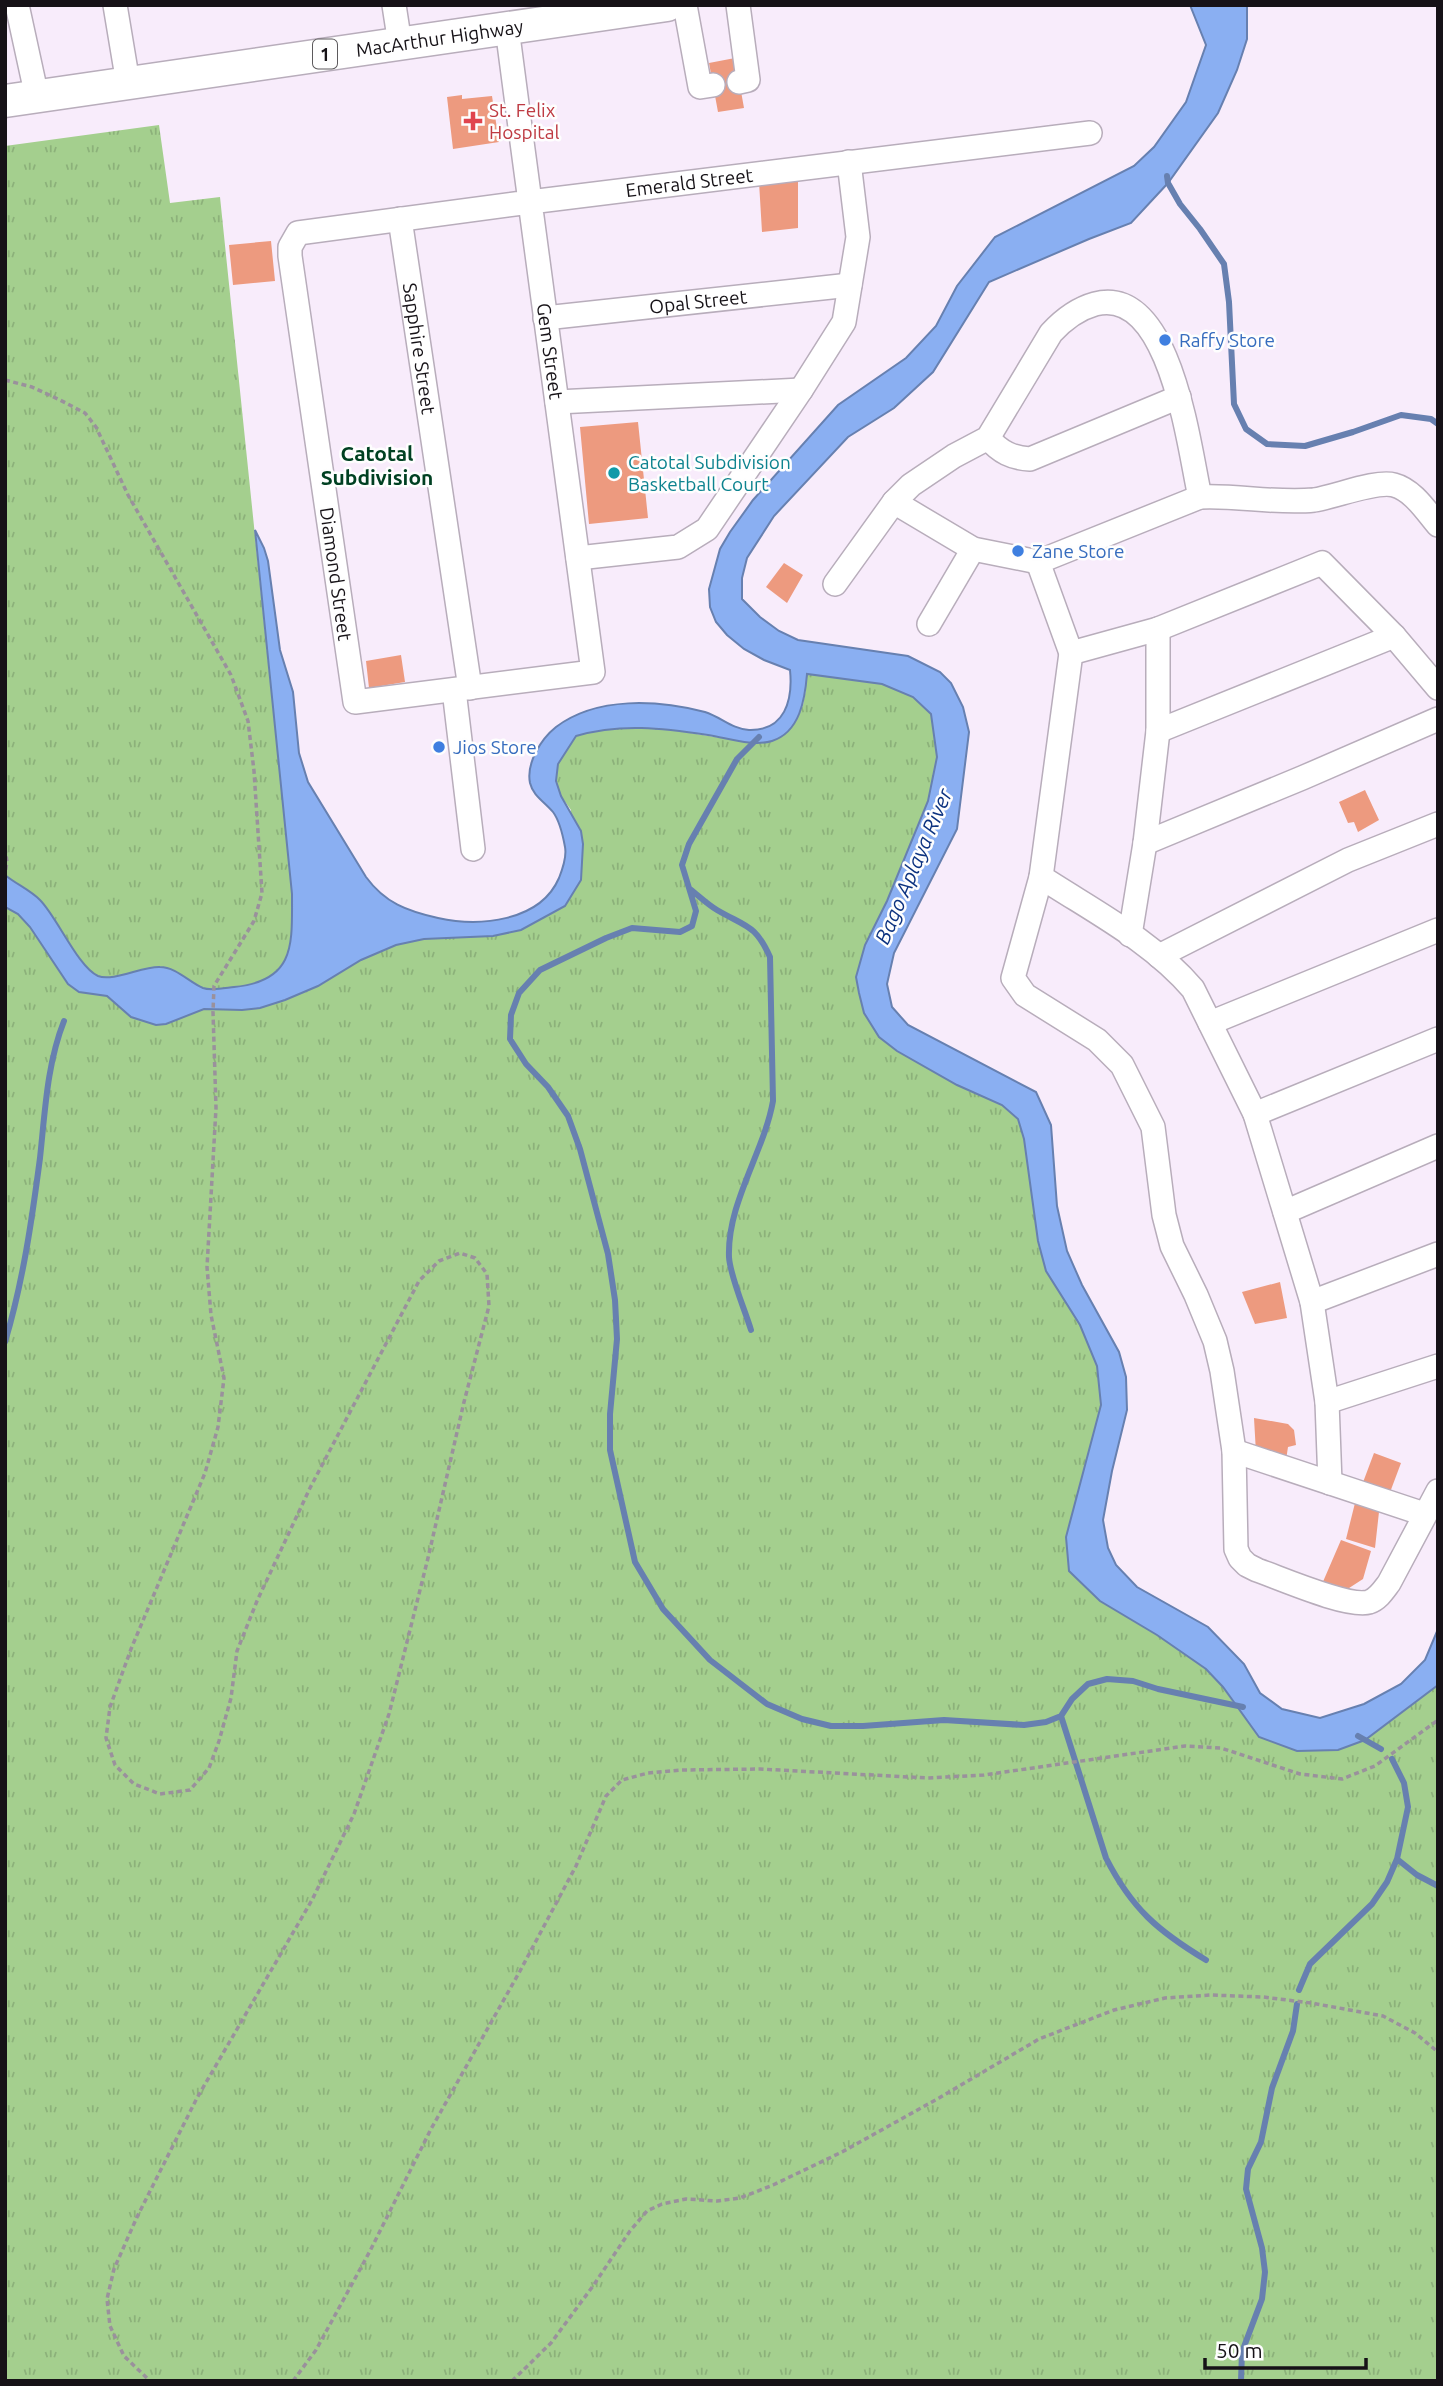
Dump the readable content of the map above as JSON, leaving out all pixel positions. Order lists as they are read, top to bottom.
{
  "streets": {
    "highway": ["MacArthur Highway", "1"],
    "street": [
      "Emerald Street",
      "Opal Street",
      "Sapphire Street",
      "Gem Street",
      "Diamond Street"
    ]
  },
  "crossings": [
    ["MacArthur Highway", "Gem Street"],
    ["Emerald Street", "Sapphire Street"],
    ["Emerald Street", "Gem Street"],
    ["Emerald Street", "Diamond Street"],
    ["Opal Street", "Gem Street"],
    ["Sapphire Street", "Gem Street"],
    ["Sapphire Street", "Diamond Street"],
    ["Gem Street", "Diamond Street"]
  ],
  "districts": ["Catotal Subdivision"],
  "water": ["Bago Aplaya River"],
  "places": {
    "health": ["St. Felix Hospital"],
    "other": [
      "Raffy Store",
      "Catotal Subdivision Basketball Court",
      "Zane Store",
      "Jios Store"
    ]
  },
  "scale_bar": "50 m"
}
